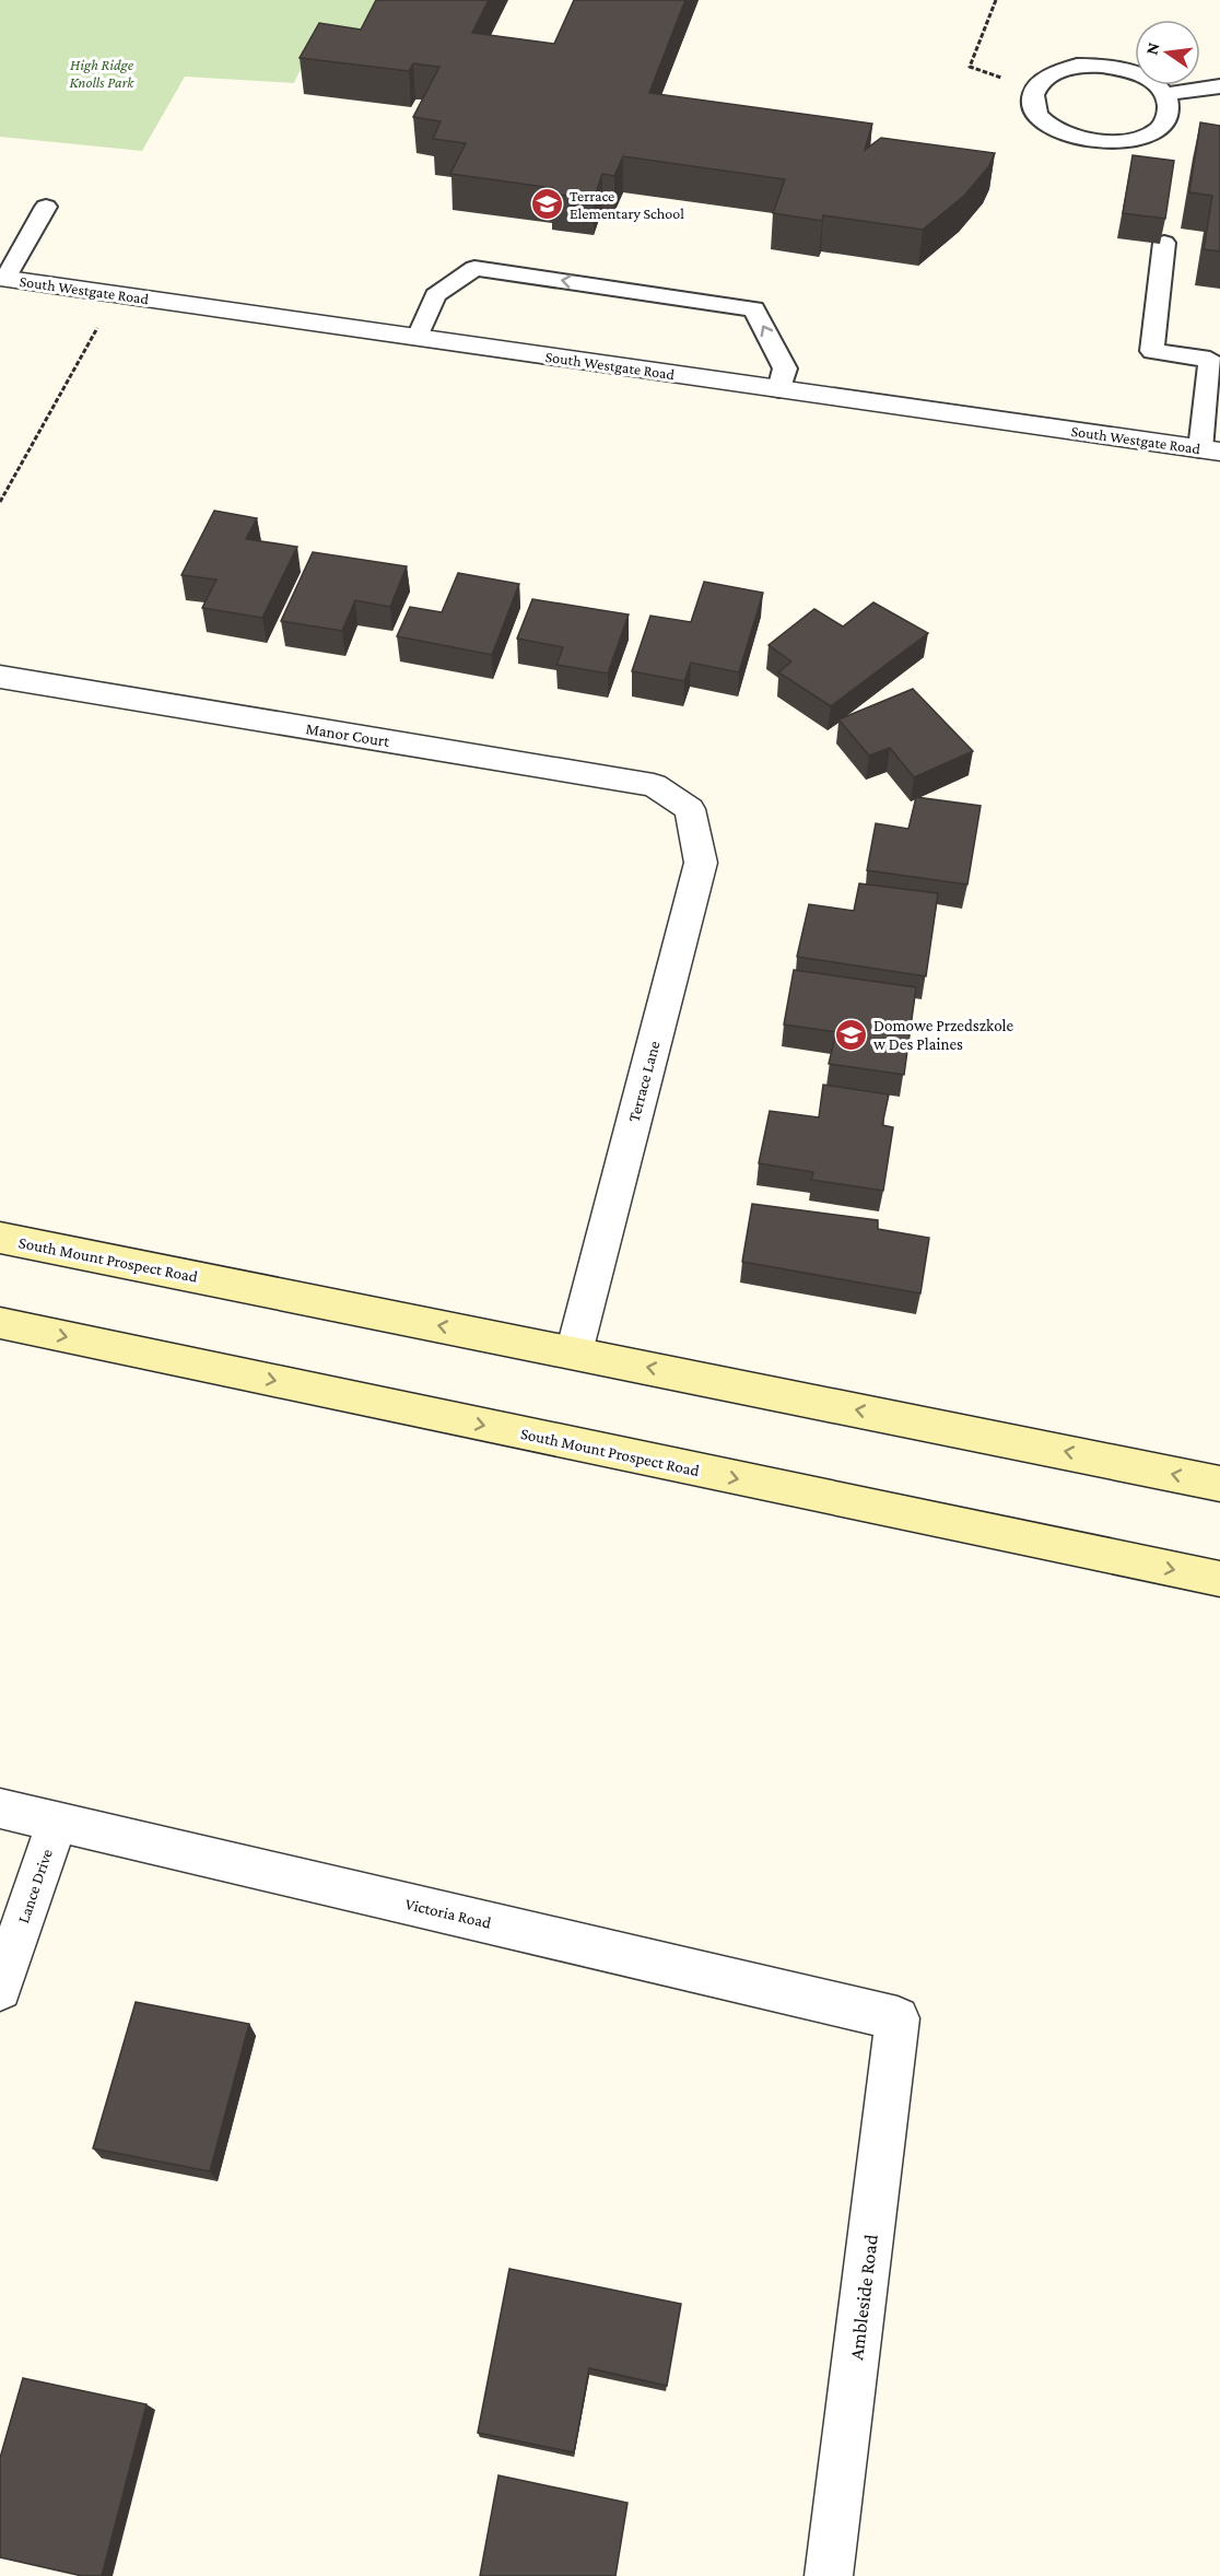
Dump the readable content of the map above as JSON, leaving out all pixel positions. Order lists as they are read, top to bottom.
{
  "streets": {
    "main road": ["South Mount Prospect Road"],
    "street": [
      "South Westgate Road",
      "Manor Court",
      "Terrace Lane",
      "Lance Drive",
      "Victoria Road",
      "Ambleside Road"
    ]
  },
  "crossings": [
    ["Manor Court", "Terrace Lane"],
    ["Terrace Lane", "South Mount Prospect Road"],
    ["Lance Drive", "Victoria Road"],
    ["Victoria Road", "Ambleside Road"]
  ],
  "parks": ["High Ridge Knolls Park"],
  "places": {
    "school or university": ["Terrace Elementary School", "Domowe Przedszkole w Des Plaines"]
  },
  "north": "left"
}
